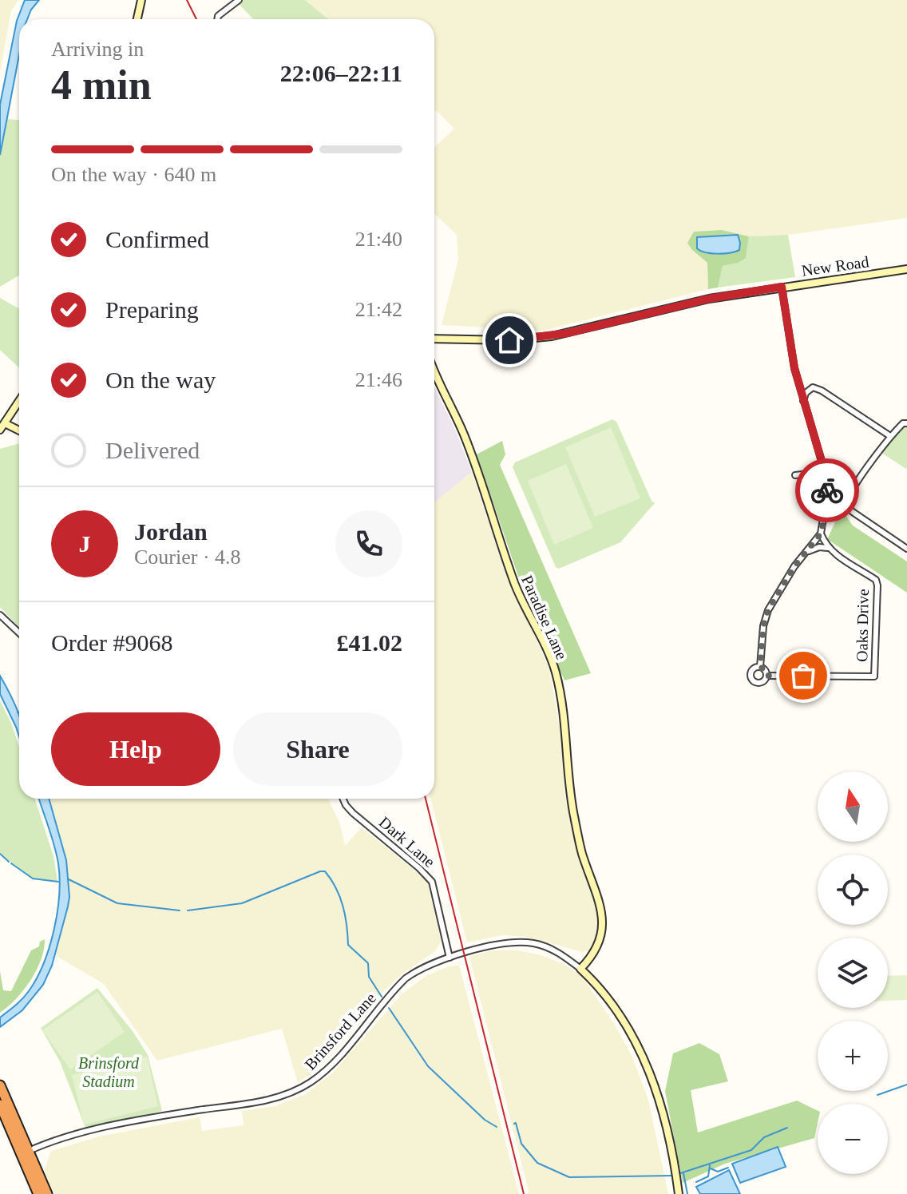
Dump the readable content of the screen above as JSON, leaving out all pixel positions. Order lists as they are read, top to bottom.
{
  "streets": {
    "street": [
      "New Road",
      "Paradise Lane",
      "Oaks Drive",
      "Dark Lane",
      "Brinsford Lane"
    ]
  },
  "crossings": [
    ["Paradise Lane", "Brinsford Lane"],
    ["Dark Lane", "Brinsford Lane"]
  ],
  "parks": ["Brinsford Stadium"],
  "north": "top",
  "page": {
    "heading": ["4 min", "Arriving in", "22:06–22:11"],
    "panel": [
      "Jordan",
      "Courier · 4.8",
      "Order #9068",
      "£41.02"
    ],
    "bar": "On the way · 640 m",
    "list": [
      ["Confirmed", "21:40"],
      ["Preparing", "21:42"],
      ["On the way", "21:46"],
      "Delivered"
    ],
    "round": "J",
    "buttons": ["Help", "Share"],
    "map_buttons": ["+", "−"]
  }
}
